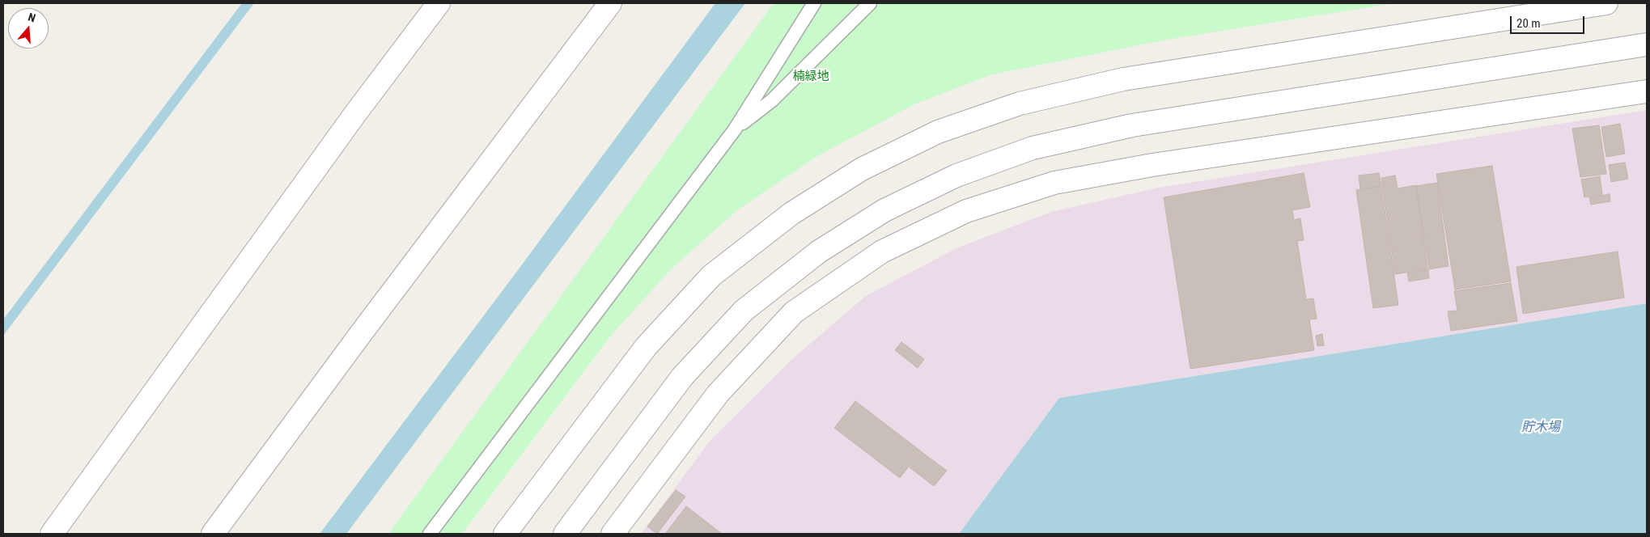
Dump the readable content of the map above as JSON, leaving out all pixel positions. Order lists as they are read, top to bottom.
{
  "water": ["貯木場"],
  "parks": ["楠緑地"],
  "scale_bar": "20 m",
  "north": "top"
}
